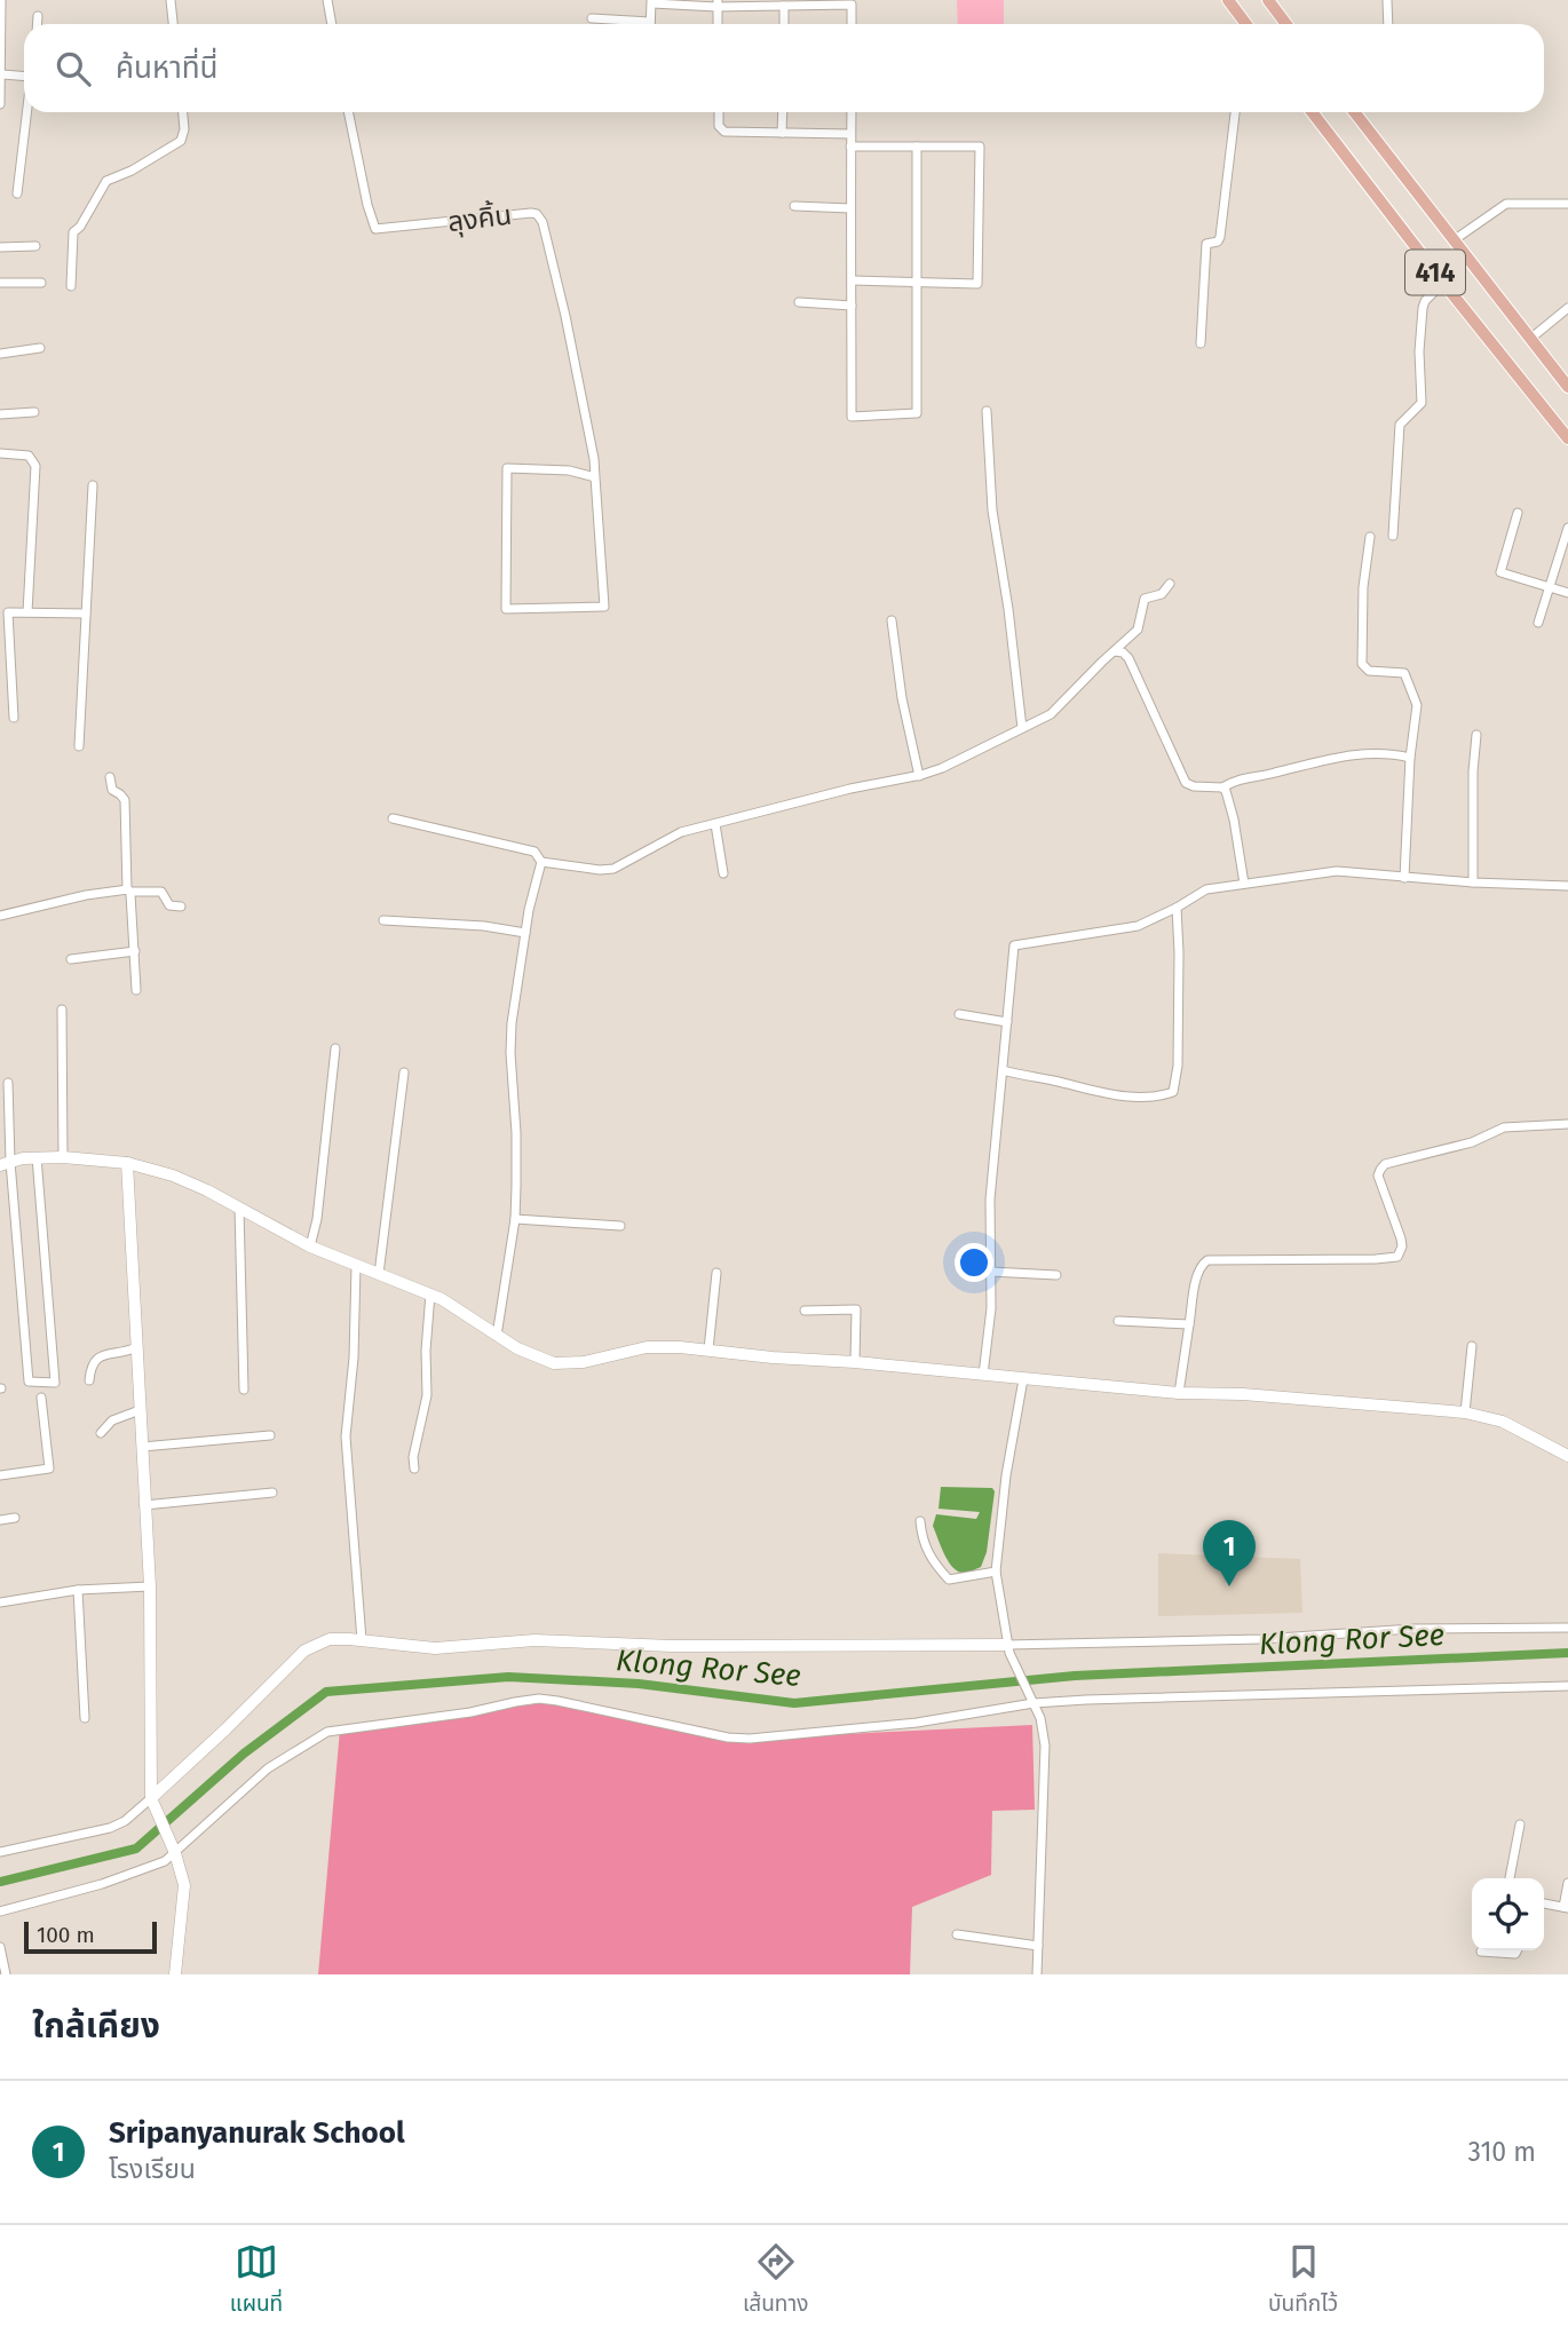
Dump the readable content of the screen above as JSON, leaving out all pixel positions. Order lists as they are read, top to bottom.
{
  "streets": {
    "main road": ["414"],
    "street": ["ลุงคิ้น"]
  },
  "water": ["Klong Ror See"],
  "scale_bar": "100 m",
  "page": {
    "search": "ค้นหาที่นี่",
    "pins": "1",
    "scale": "100 m",
    "heading": "ใกล้เคียง",
    "list": [
      {
        "mark": "1",
        "name": "Sripanyanurak School",
        "note": "โรงเรียน",
        "value": "310 m"
      }
    ],
    "nav": ["แผนที่", "เส้นทาง", "บันทึกไว้"]
  }
}
